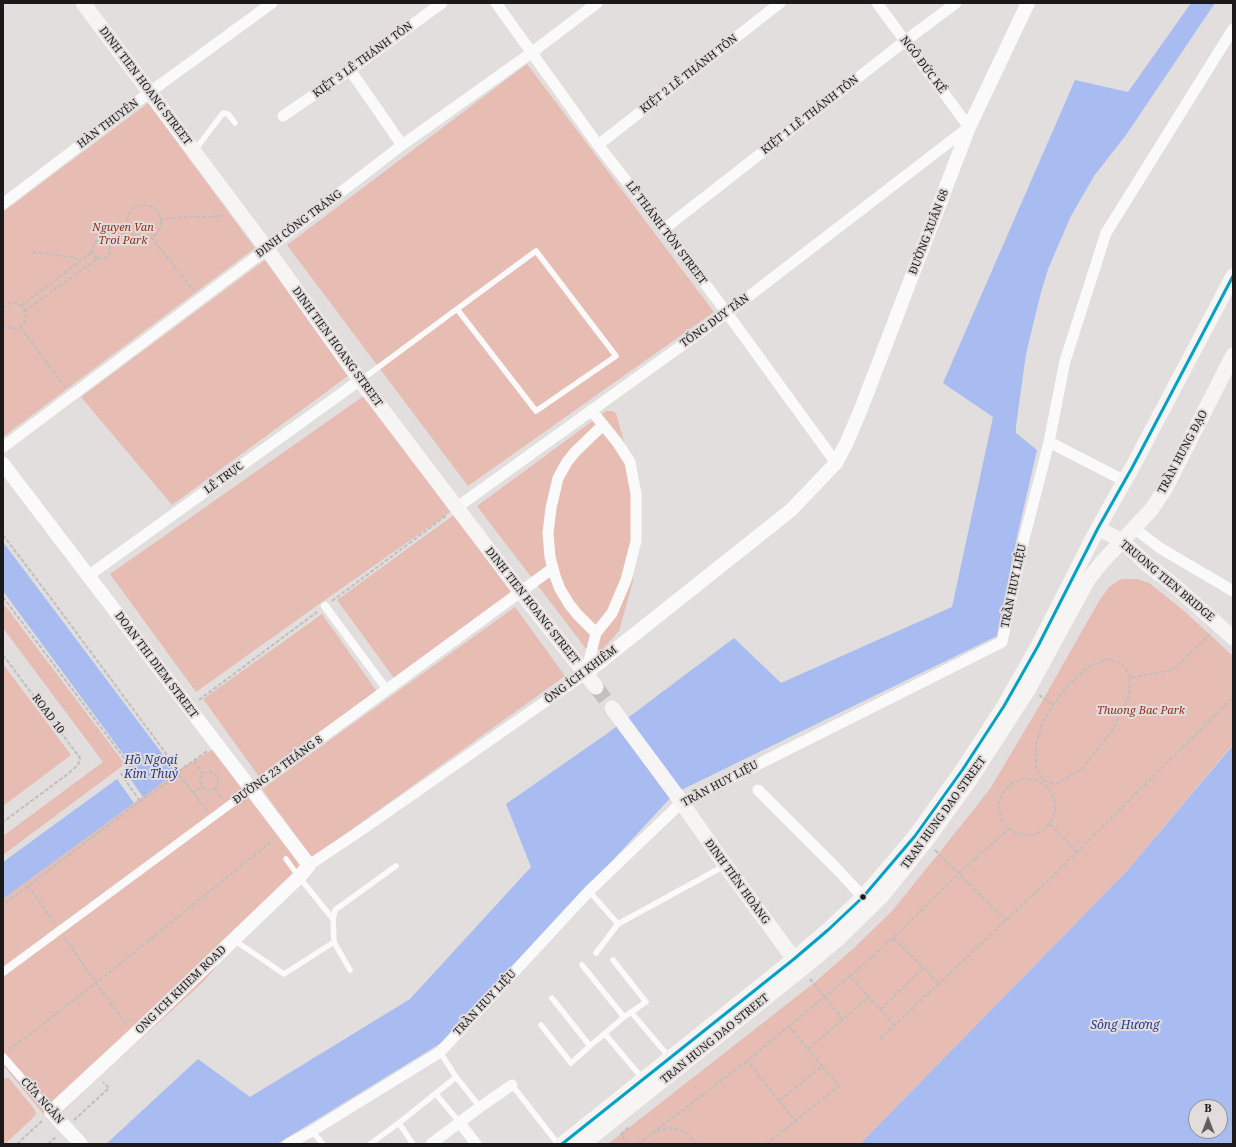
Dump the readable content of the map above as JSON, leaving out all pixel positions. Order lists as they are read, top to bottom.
{
  "streets": {
    "main road": [
      "DINH TIEN HOANG STREET",
      "TRẦN HƯNG ĐẠO",
      "TRUONG TIEN BRIDGE",
      "TRAN HUNG DAO STREET",
      "ĐINH TIÊN HOÀNG"
    ],
    "street": [
      "KIỆT 3 LÊ THÁNH TÔN",
      "NGÔ ĐỨC KẾ",
      "KIỆT 2 LÊ THÁNH TÔN",
      "KIỆT 1 LÊ THÁNH TÔN",
      "HÀN THUYÊN",
      "ĐINH CÔNG TRÁNG",
      "ĐƯỜNG XUÂN 68",
      "LÊ THÁNH TÔN STREET",
      "TỐNG DUY TÂN",
      "LÊ TRỰC",
      "TRẦN HUY LIỆU",
      "DOAN THI DIEM STREET",
      "ÔNG ÍCH KHIÊM",
      "ĐƯỜNG 23 THÁNG 8",
      "ONG ICH KHIEM ROAD",
      "CỬA NGĂN"
    ],
    "path": ["ROAD 10"]
  },
  "crossings": [
    ["NGÔ ĐỨC KẾ", "KIỆT 1 LÊ THÁNH TÔN"],
    ["NGÔ ĐỨC KẾ", "ĐƯỜNG XUÂN 68"],
    ["NGÔ ĐỨC KẾ", "TỐNG DUY TÂN"],
    ["KIỆT 2 LÊ THÁNH TÔN", "LÊ THÁNH TÔN STREET"],
    ["DINH TIEN HOANG STREET", "HÀN THUYÊN"],
    ["DINH TIEN HOANG STREET", "ĐINH CÔNG TRÁNG"],
    ["DINH TIEN HOANG STREET", "TỐNG DUY TÂN"],
    ["DINH TIEN HOANG STREET", "LÊ TRỰC"],
    ["DINH TIEN HOANG STREET", "ÔNG ÍCH KHIÊM"],
    ["DINH TIEN HOANG STREET", "ĐƯỜNG 23 THÁNG 8"],
    ["KIỆT 1 LÊ THÁNH TÔN", "LÊ THÁNH TÔN STREET"],
    ["ĐINH CÔNG TRÁNG", "LÊ THÁNH TÔN STREET"],
    ["ĐƯỜNG XUÂN 68", "LÊ THÁNH TÔN STREET"],
    ["ĐƯỜNG XUÂN 68", "TỐNG DUY TÂN"],
    ["ĐƯỜNG XUÂN 68", "ÔNG ÍCH KHIÊM"],
    ["LÊ THÁNH TÔN STREET", "TỐNG DUY TÂN"],
    ["LÊ THÁNH TÔN STREET", "ÔNG ÍCH KHIÊM"],
    ["TRẦN HƯNG ĐẠO", "TRUONG TIEN BRIDGE"],
    ["TRẦN HƯNG ĐẠO", "TRAN HUNG DAO STREET"],
    ["LÊ TRỰC", "DOAN THI DIEM STREET"],
    ["TRUONG TIEN BRIDGE", "TRAN HUNG DAO STREET"],
    ["TRẦN HUY LIỆU", "ĐINH TIÊN HOÀNG"],
    ["DOAN THI DIEM STREET", "ÔNG ÍCH KHIÊM"],
    ["DOAN THI DIEM STREET", "ĐƯỜNG 23 THÁNG 8"],
    ["DOAN THI DIEM STREET", "ONG ICH KHIEM ROAD"],
    ["ÔNG ÍCH KHIÊM", "ONG ICH KHIEM ROAD"],
    ["TRAN HUNG DAO STREET", "ĐINH TIÊN HOÀNG"],
    ["ONG ICH KHIEM ROAD", "CỬA NGĂN"]
  ],
  "water": ["Hồ Ngoại Kim Thuỷ", "Sông Hương"],
  "parks": ["Nguyen Van Troi Park", "Thuong Bac Park"],
  "north": "top"
}
